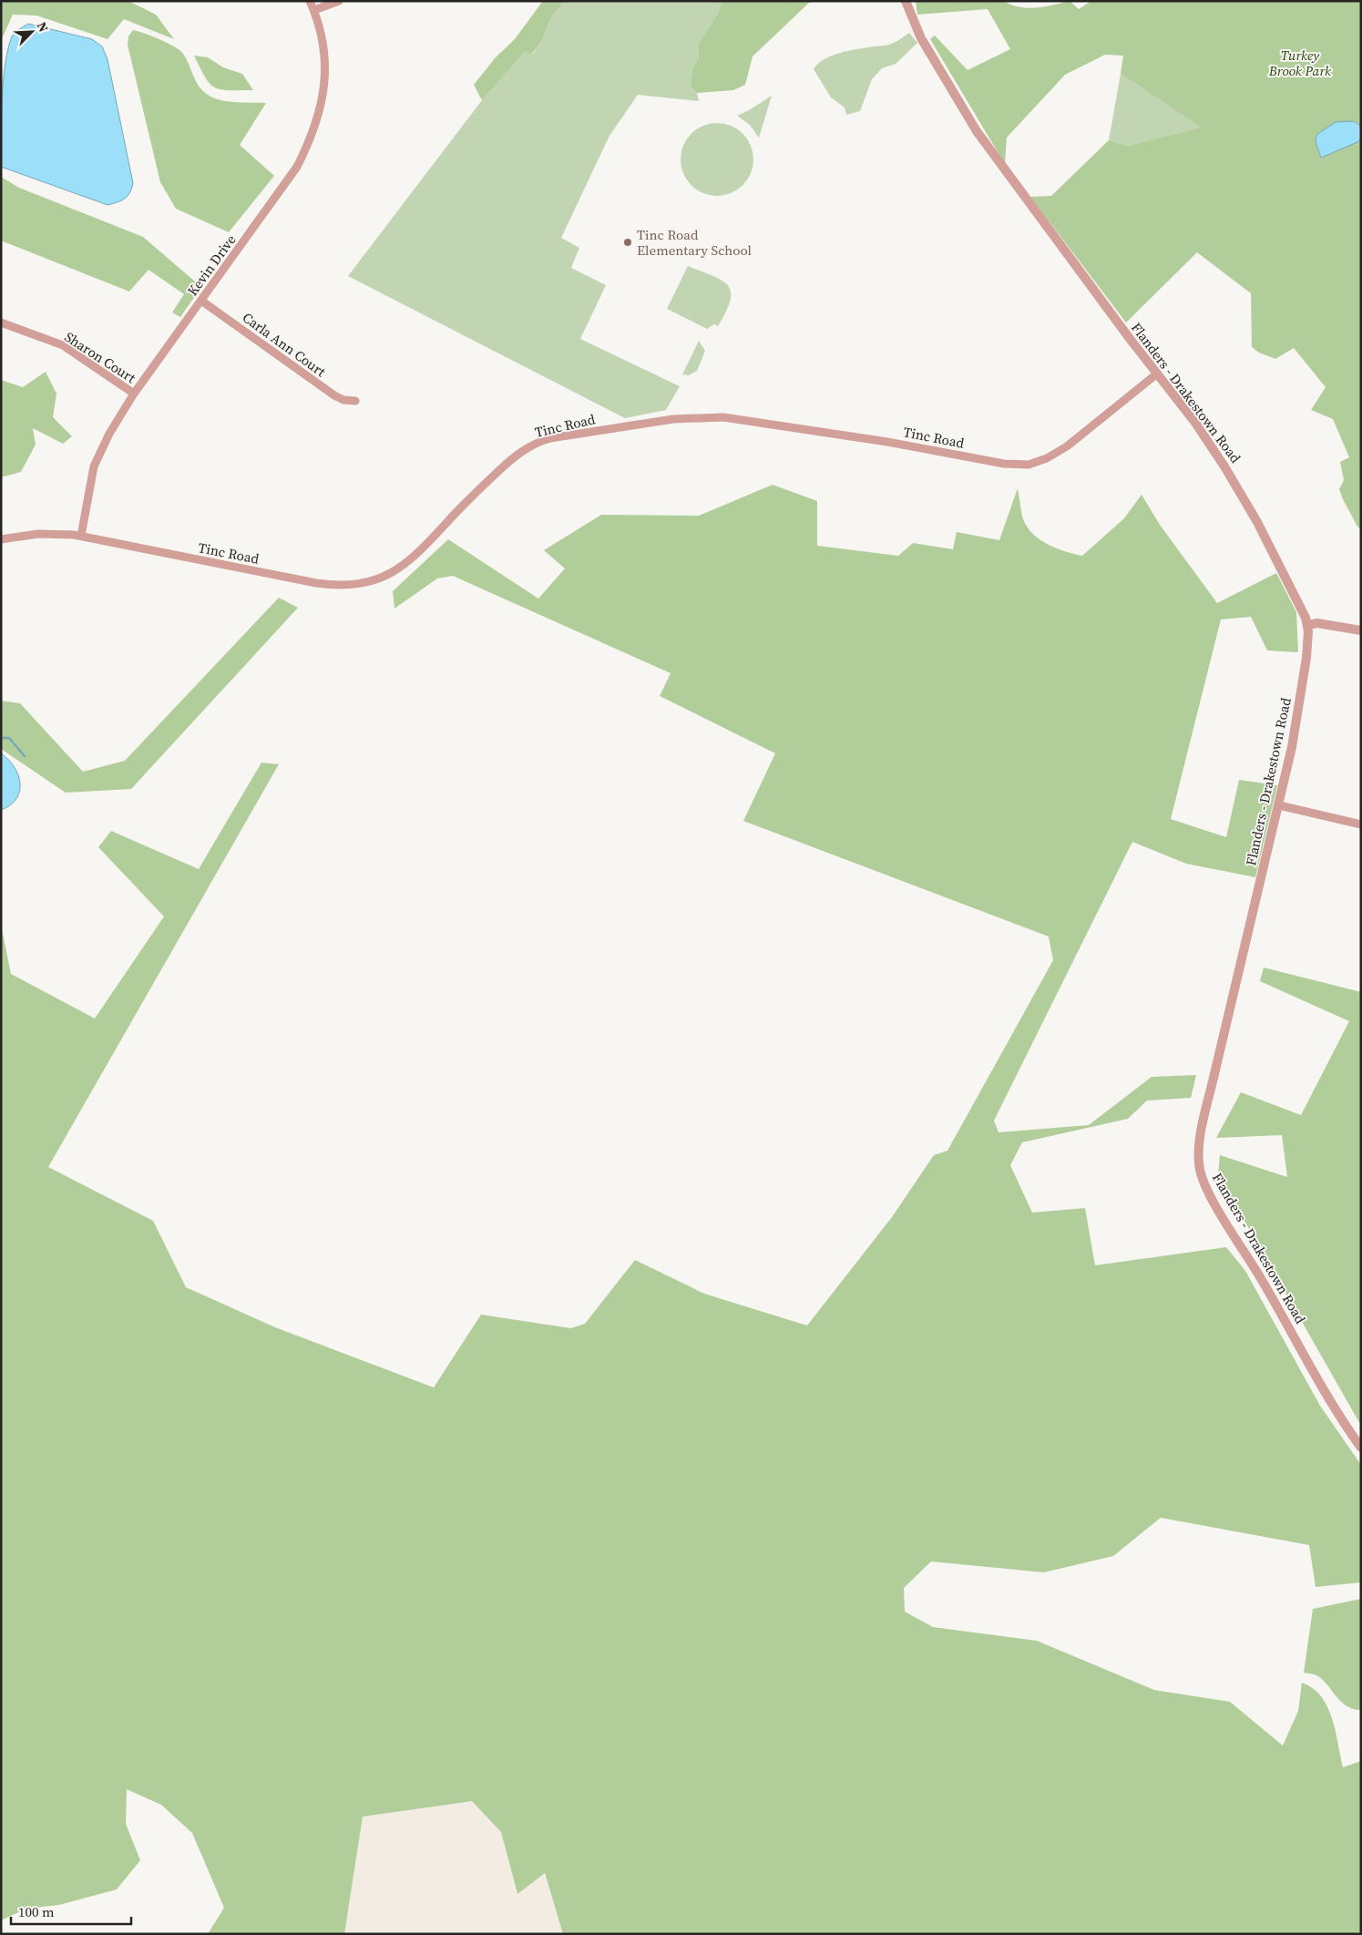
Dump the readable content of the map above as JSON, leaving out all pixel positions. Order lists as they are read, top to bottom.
{
  "streets": {
    "street": [
      "Kevin Drive",
      "Carla Ann Court",
      "Sharon Court",
      "Flanders - Drakestown Road",
      "Tinc Road"
    ]
  },
  "crossings": [
    ["Kevin Drive", "Carla Ann Court"],
    ["Kevin Drive", "Sharon Court"],
    ["Kevin Drive", "Tinc Road"],
    ["Flanders - Drakestown Road", "Tinc Road"]
  ],
  "parks": ["Turkey Brook Park"],
  "places": ["Tinc Road Elementary School"],
  "scale_bar": "100 m",
  "north": "top right"
}
